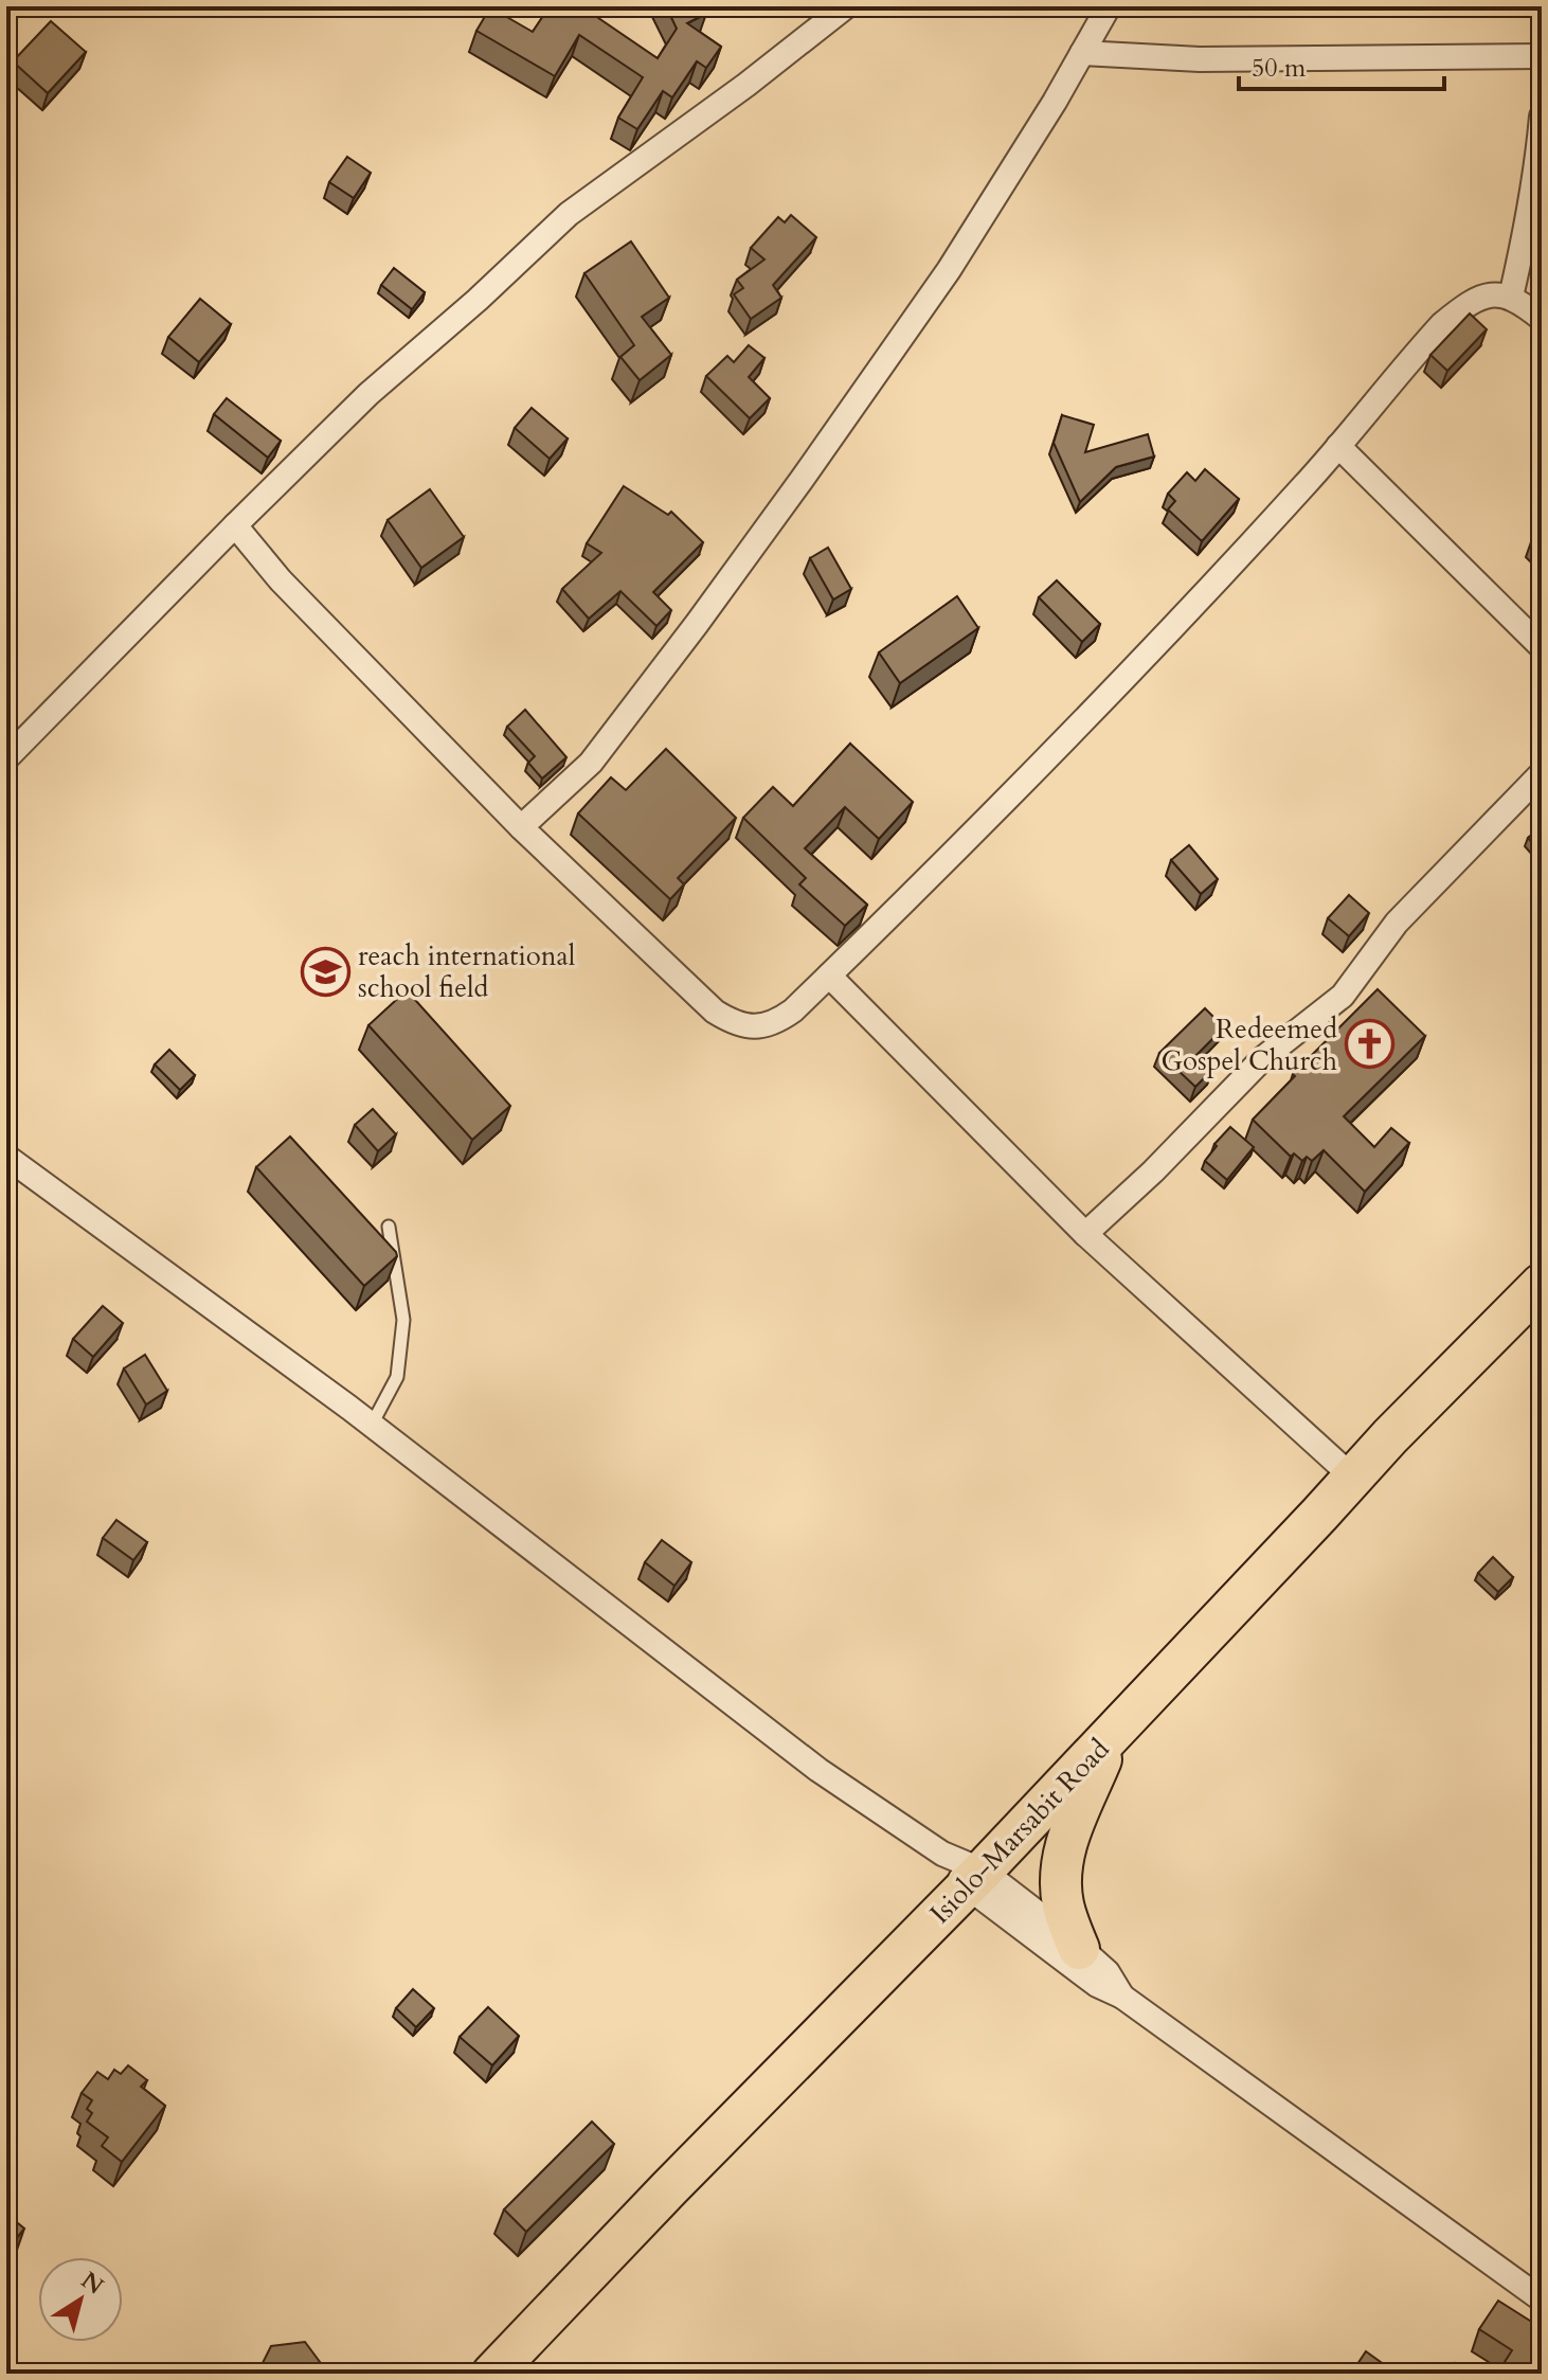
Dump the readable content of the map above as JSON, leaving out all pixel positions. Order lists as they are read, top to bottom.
{
  "streets": {
    "highway": ["Isiolo-Marsabit Road"]
  },
  "places": {
    "school or university": ["reach international school field"],
    "church": ["Redeemed Gospel Church"]
  },
  "scale_bar": "50 m",
  "north": "top right"
}
